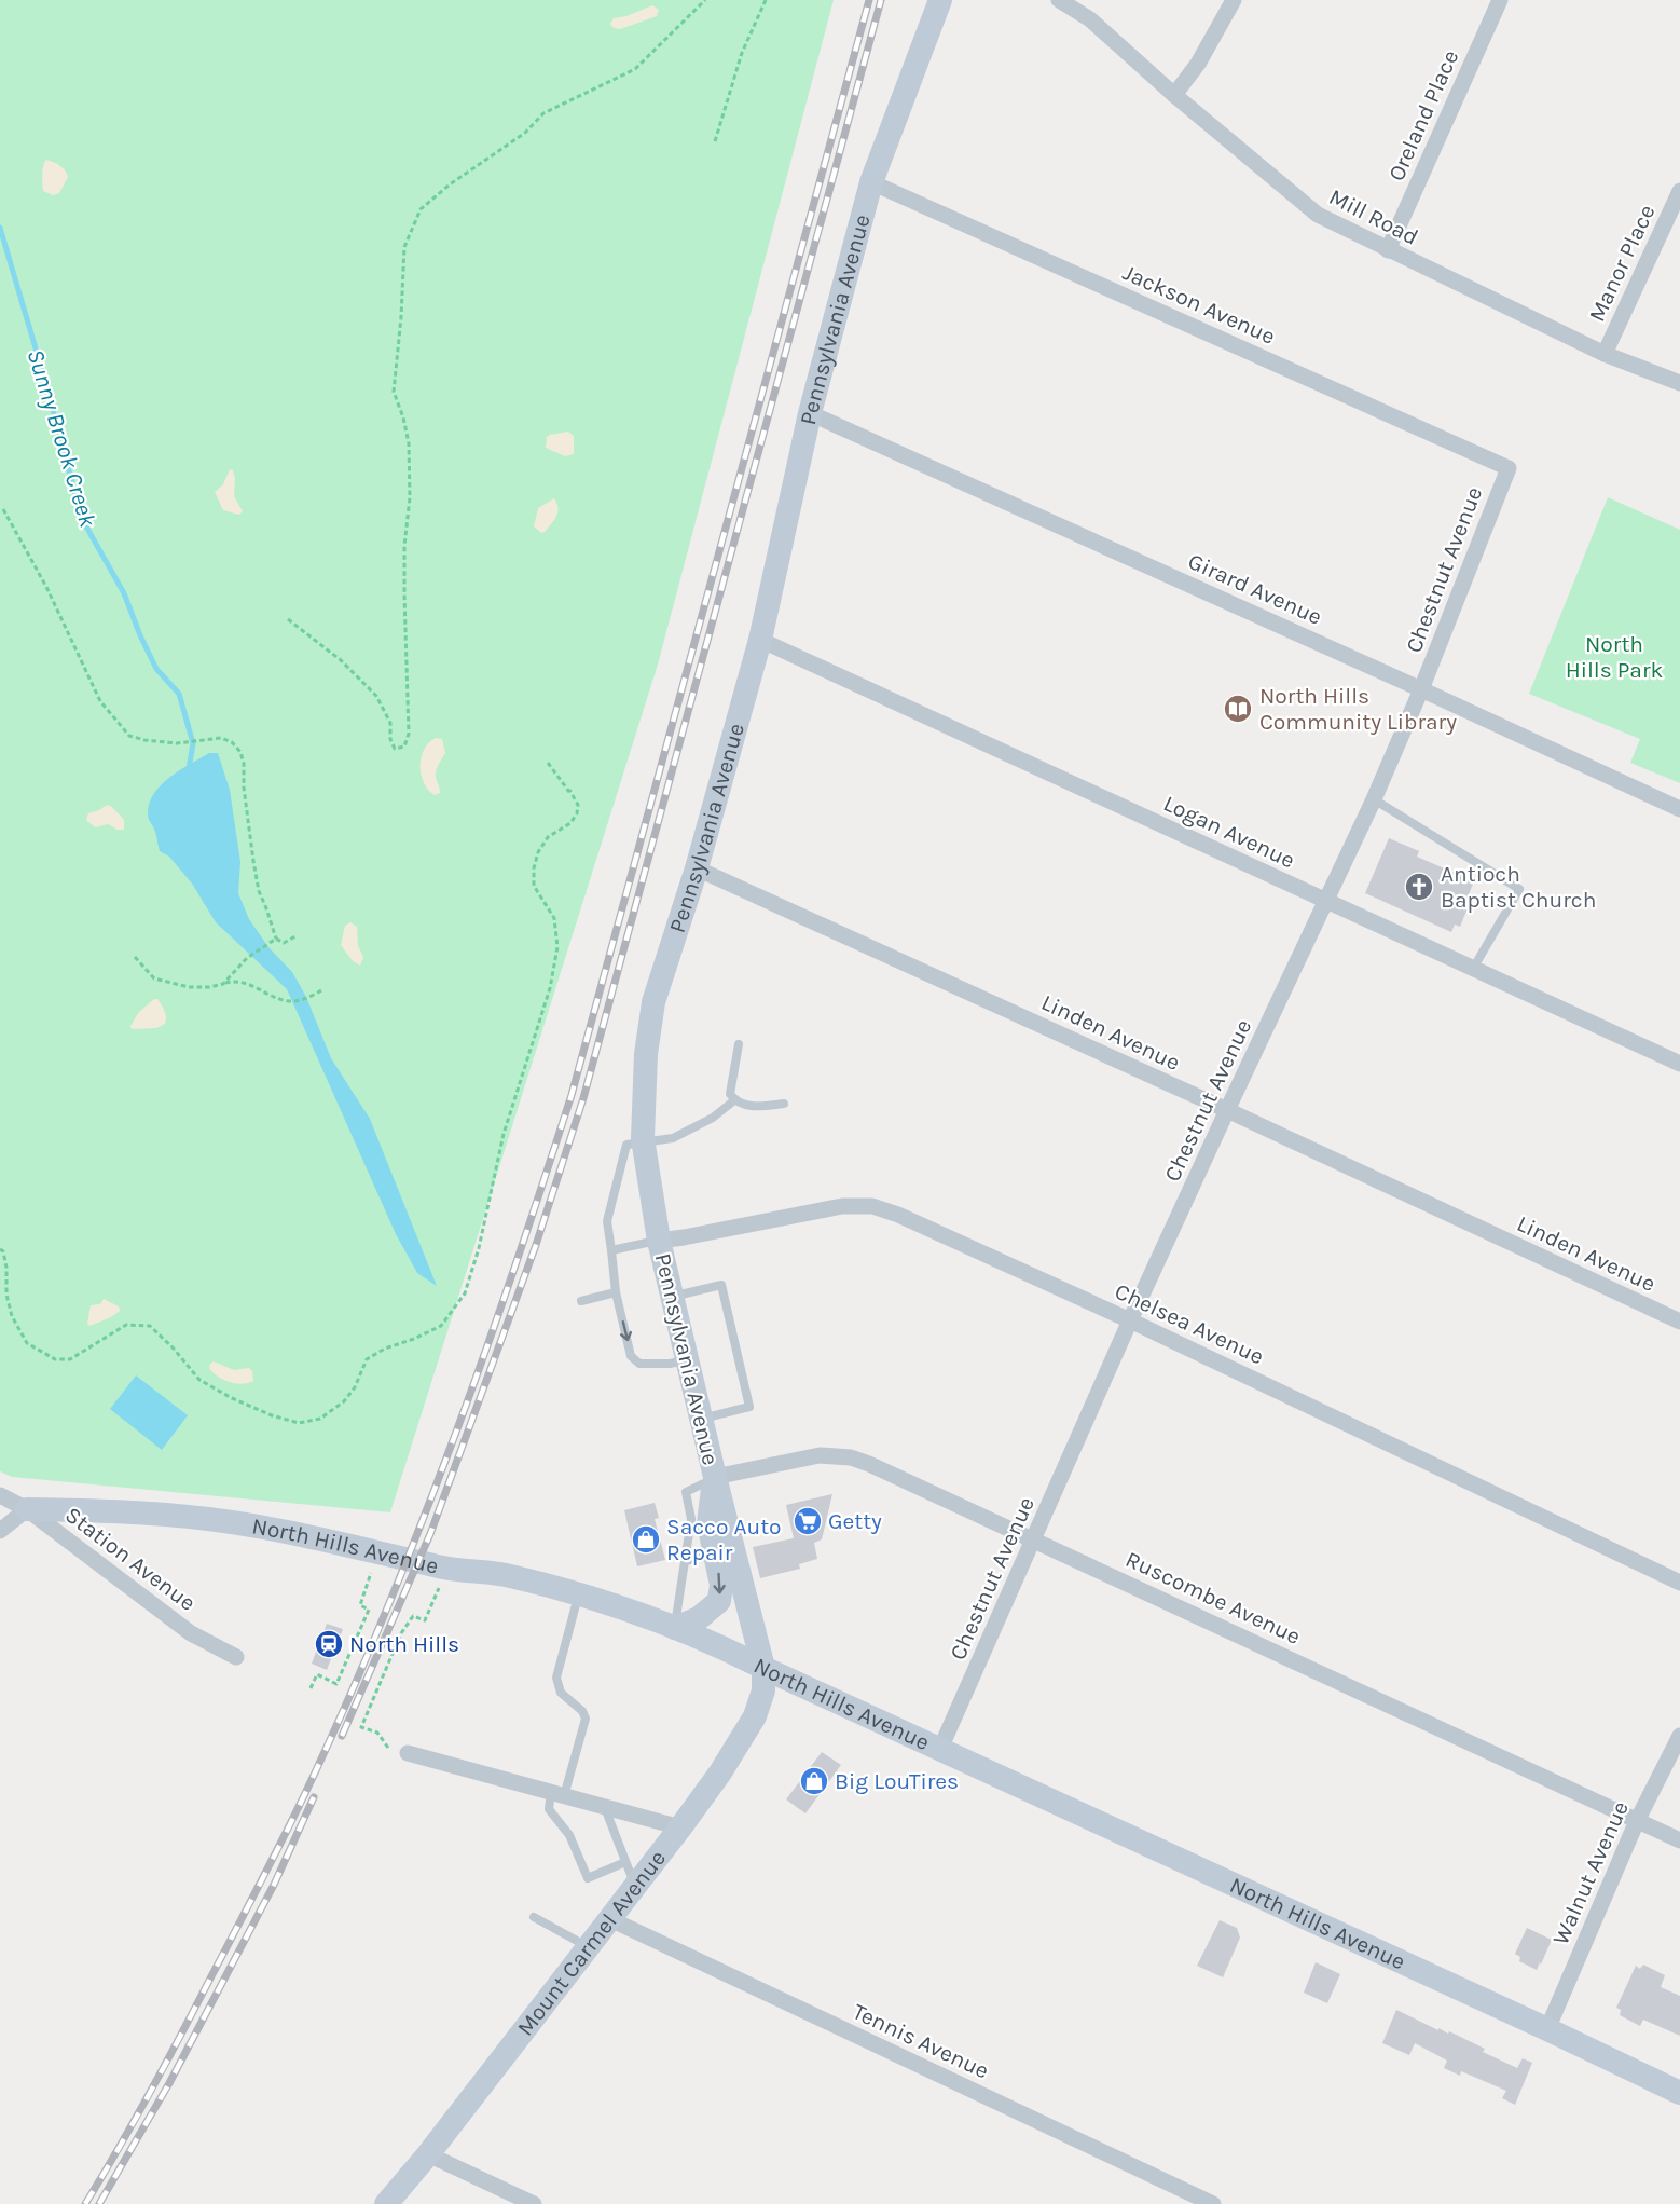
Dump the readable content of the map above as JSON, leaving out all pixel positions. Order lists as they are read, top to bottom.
{
  "streets": {
    "main road": ["Pennsylvania Avenue", "North Hills Avenue", "Mount Carmel Avenue"],
    "street": [
      "Oreland Place",
      "Mill Road",
      "Manor Place",
      "Jackson Avenue",
      "Chestnut Avenue",
      "Girard Avenue",
      "Logan Avenue",
      "Linden Avenue",
      "Chelsea Avenue",
      "Station Avenue",
      "Ruscombe Avenue",
      "Walnut Avenue",
      "Tennis Avenue"
    ]
  },
  "crossings": [
    ["Oreland Place", "Mill Road"],
    ["Mill Road", "Manor Place"],
    ["Jackson Avenue", "Pennsylvania Avenue"],
    ["Jackson Avenue", "Chestnut Avenue"],
    ["Pennsylvania Avenue", "Girard Avenue"],
    ["Pennsylvania Avenue", "Logan Avenue"],
    ["Pennsylvania Avenue", "Linden Avenue"],
    ["Pennsylvania Avenue", "Chelsea Avenue"],
    ["Pennsylvania Avenue", "North Hills Avenue"],
    ["Pennsylvania Avenue", "Ruscombe Avenue"],
    ["Pennsylvania Avenue", "Mount Carmel Avenue"],
    ["Chestnut Avenue", "Girard Avenue"],
    ["Chestnut Avenue", "Logan Avenue"],
    ["Chestnut Avenue", "Linden Avenue"],
    ["Chestnut Avenue", "Chelsea Avenue"],
    ["Chestnut Avenue", "North Hills Avenue"],
    ["Chestnut Avenue", "Ruscombe Avenue"],
    ["North Hills Avenue", "Station Avenue"],
    ["North Hills Avenue", "Walnut Avenue"],
    ["North Hills Avenue", "Mount Carmel Avenue"],
    ["Ruscombe Avenue", "Walnut Avenue"],
    ["Mount Carmel Avenue", "Tennis Avenue"]
  ],
  "water": ["Sunny Brook Creek"],
  "parks": ["North Hills Park"],
  "places": {
    "library": ["North Hills Community Library"],
    "church": ["Antioch Baptist Church"],
    "supermarket": ["Getty"],
    "shop": ["Sacco Auto Repair", "Big LouTires"],
    "station": ["North Hills"]
  }
}
